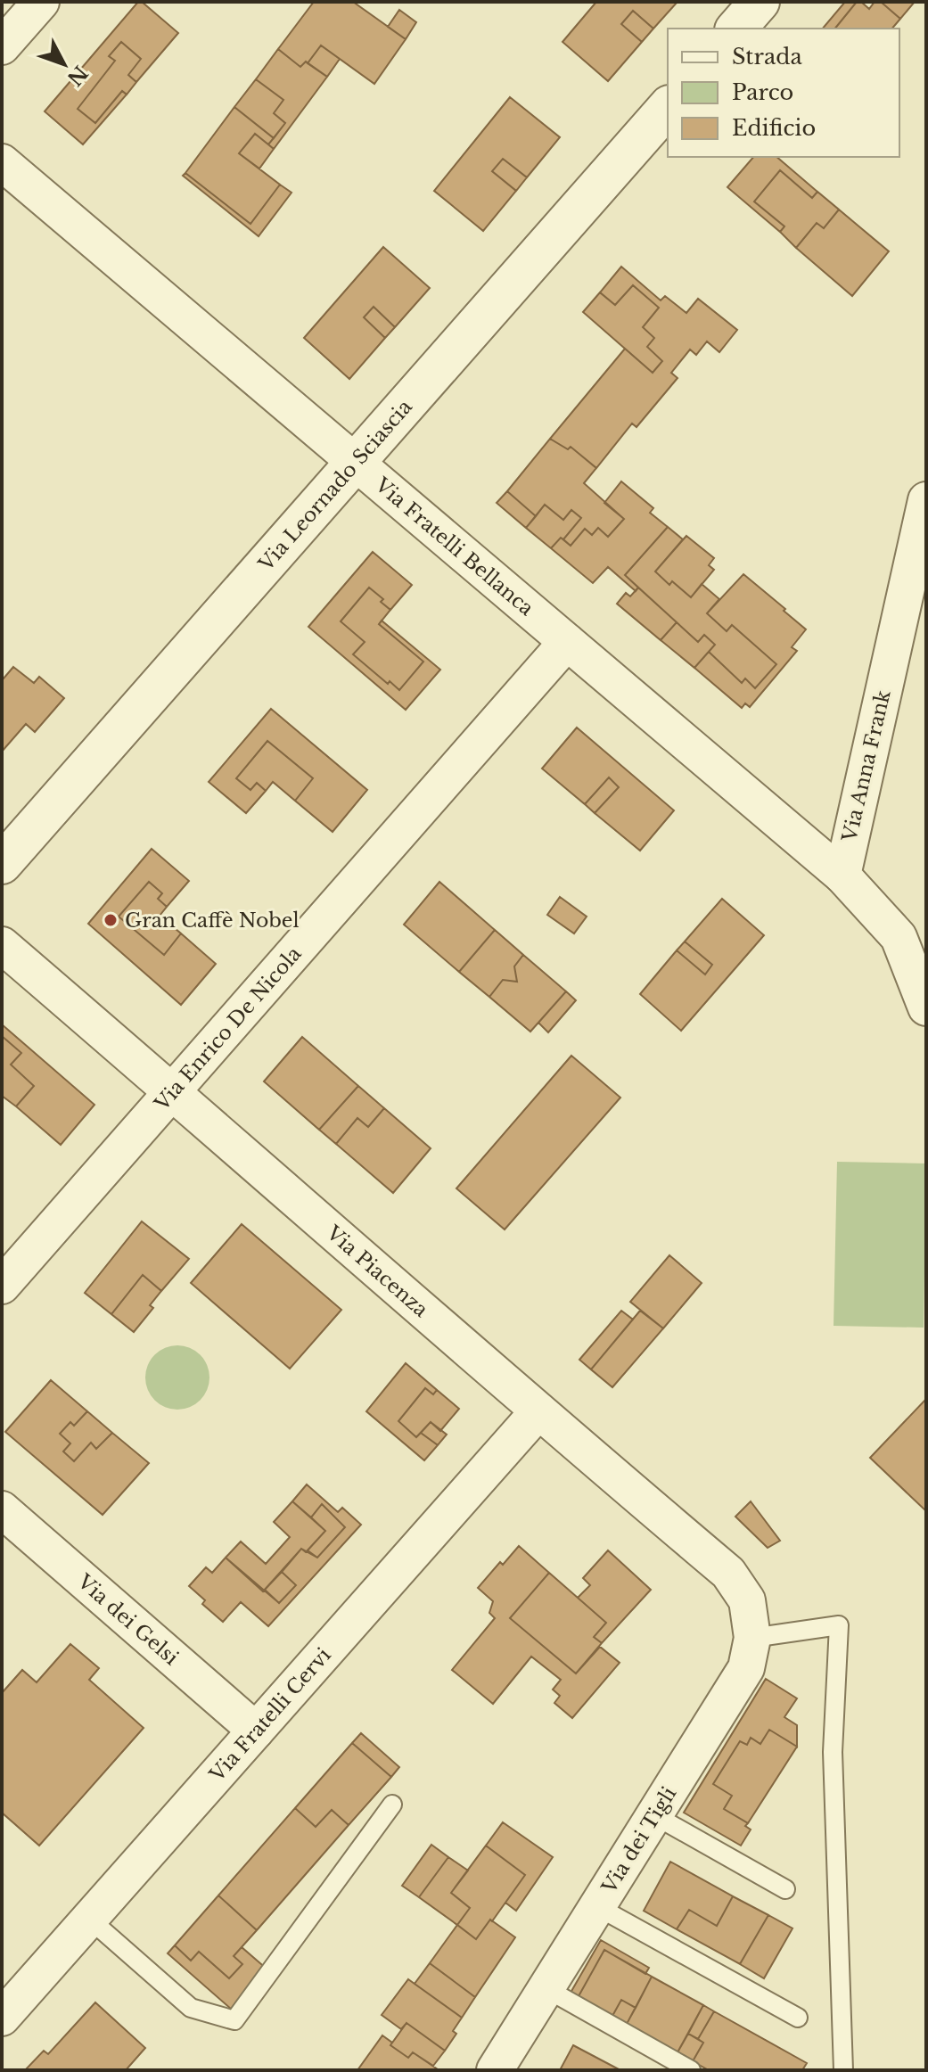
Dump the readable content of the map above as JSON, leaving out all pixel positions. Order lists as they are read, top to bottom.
{
  "streets": {
    "street": [
      "Via Leornado Sciascia",
      "Via Fratelli Bellanca",
      "Via Anna Frank",
      "Via Enrico De Nicola",
      "Via Piacenza",
      "Via dei Gelsi",
      "Via Fratelli Cervi",
      "Via dei Tigli"
    ]
  },
  "crossings": [
    ["Via Leornado Sciascia", "Via Fratelli Bellanca"],
    ["Via Fratelli Bellanca", "Via Anna Frank"],
    ["Via Fratelli Bellanca", "Via Enrico De Nicola"],
    ["Via Enrico De Nicola", "Via Piacenza"],
    ["Via Piacenza", "Via Fratelli Cervi"],
    ["Via Piacenza", "Via dei Tigli"],
    ["Via dei Gelsi", "Via Fratelli Cervi"]
  ],
  "places": ["Gran Caffè Nobel"],
  "legend": ["Strada", "Parco", "Edificio"],
  "north": "bottom right"
}
